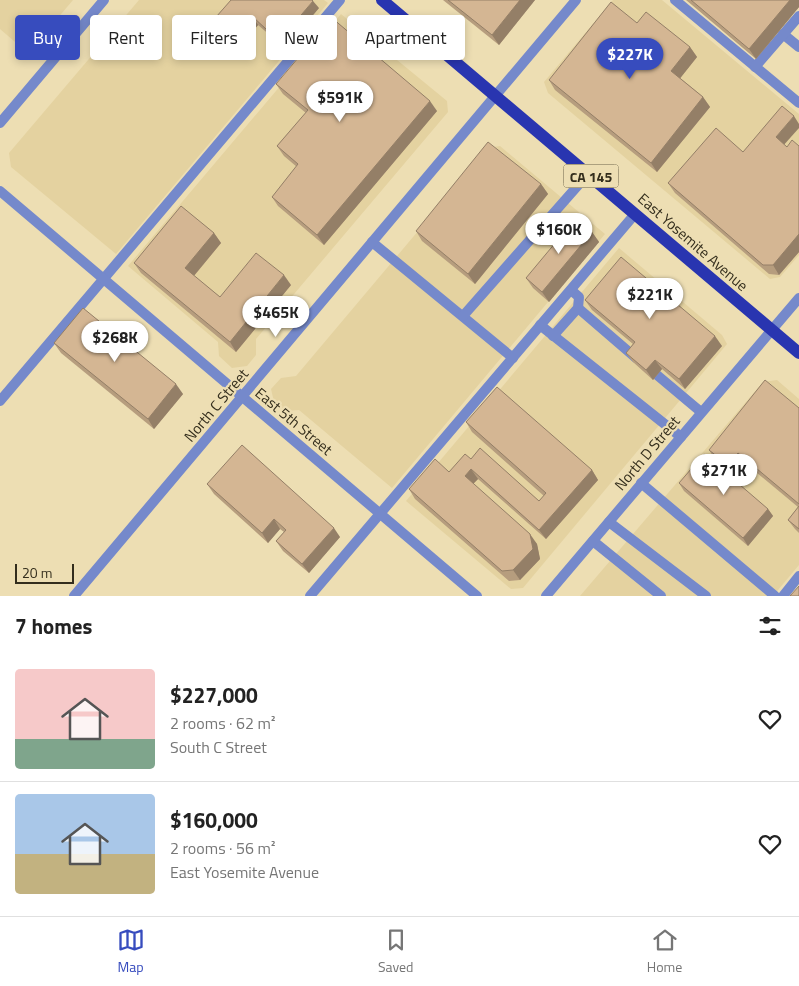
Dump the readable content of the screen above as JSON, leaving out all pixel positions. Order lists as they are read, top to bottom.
{
  "streets": {
    "main road": ["CA 145", "East Yosemite Avenue"],
    "street": ["North C Street", "East 5th Street", "North D Street"]
  },
  "crossings": [
    ["East Yosemite Avenue", "North C Street"],
    ["East Yosemite Avenue", "North D Street"],
    ["North C Street", "East 5th Street"]
  ],
  "scale_bar": "20 m",
  "page": {
    "chip": [
      "Buy",
      "Rent",
      "Filters",
      "New",
      "Apartment"
    ],
    "price": [
      "$227K",
      "$591K",
      "$160K",
      "$221K",
      "$465K",
      "$268K",
      "$271K"
    ],
    "scale": "20 m",
    "heading": "7 homes",
    "list": [
      {
        "name": "$227,000",
        "note": "2 rooms · 62 m² · South C Street"
      },
      {
        "name": "$160,000",
        "note": "2 rooms · 56 m² · East Yosemite Avenue"
      }
    ],
    "tabs": ["Map", "Saved", "Home"]
  }
}
